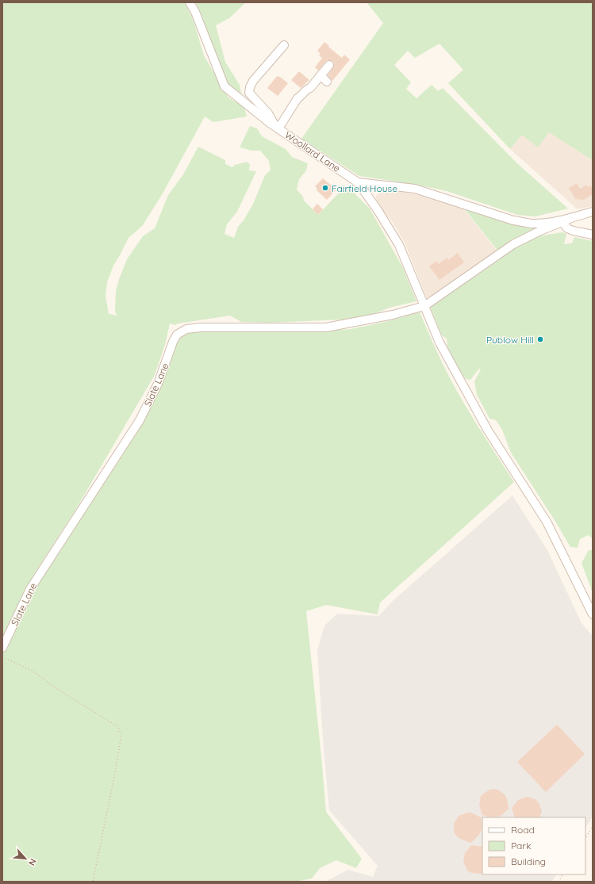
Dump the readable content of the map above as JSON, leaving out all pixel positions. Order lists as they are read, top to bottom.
{
  "streets": {
    "street": ["Woollard Lane", "Slate Lane"]
  },
  "crossings": [
    ["Woollard Lane", "Slate Lane"]
  ],
  "places": ["Fairfield House", "Publow Hill"],
  "legend": ["Road", "Park", "Building"],
  "north": "bottom right"
}
